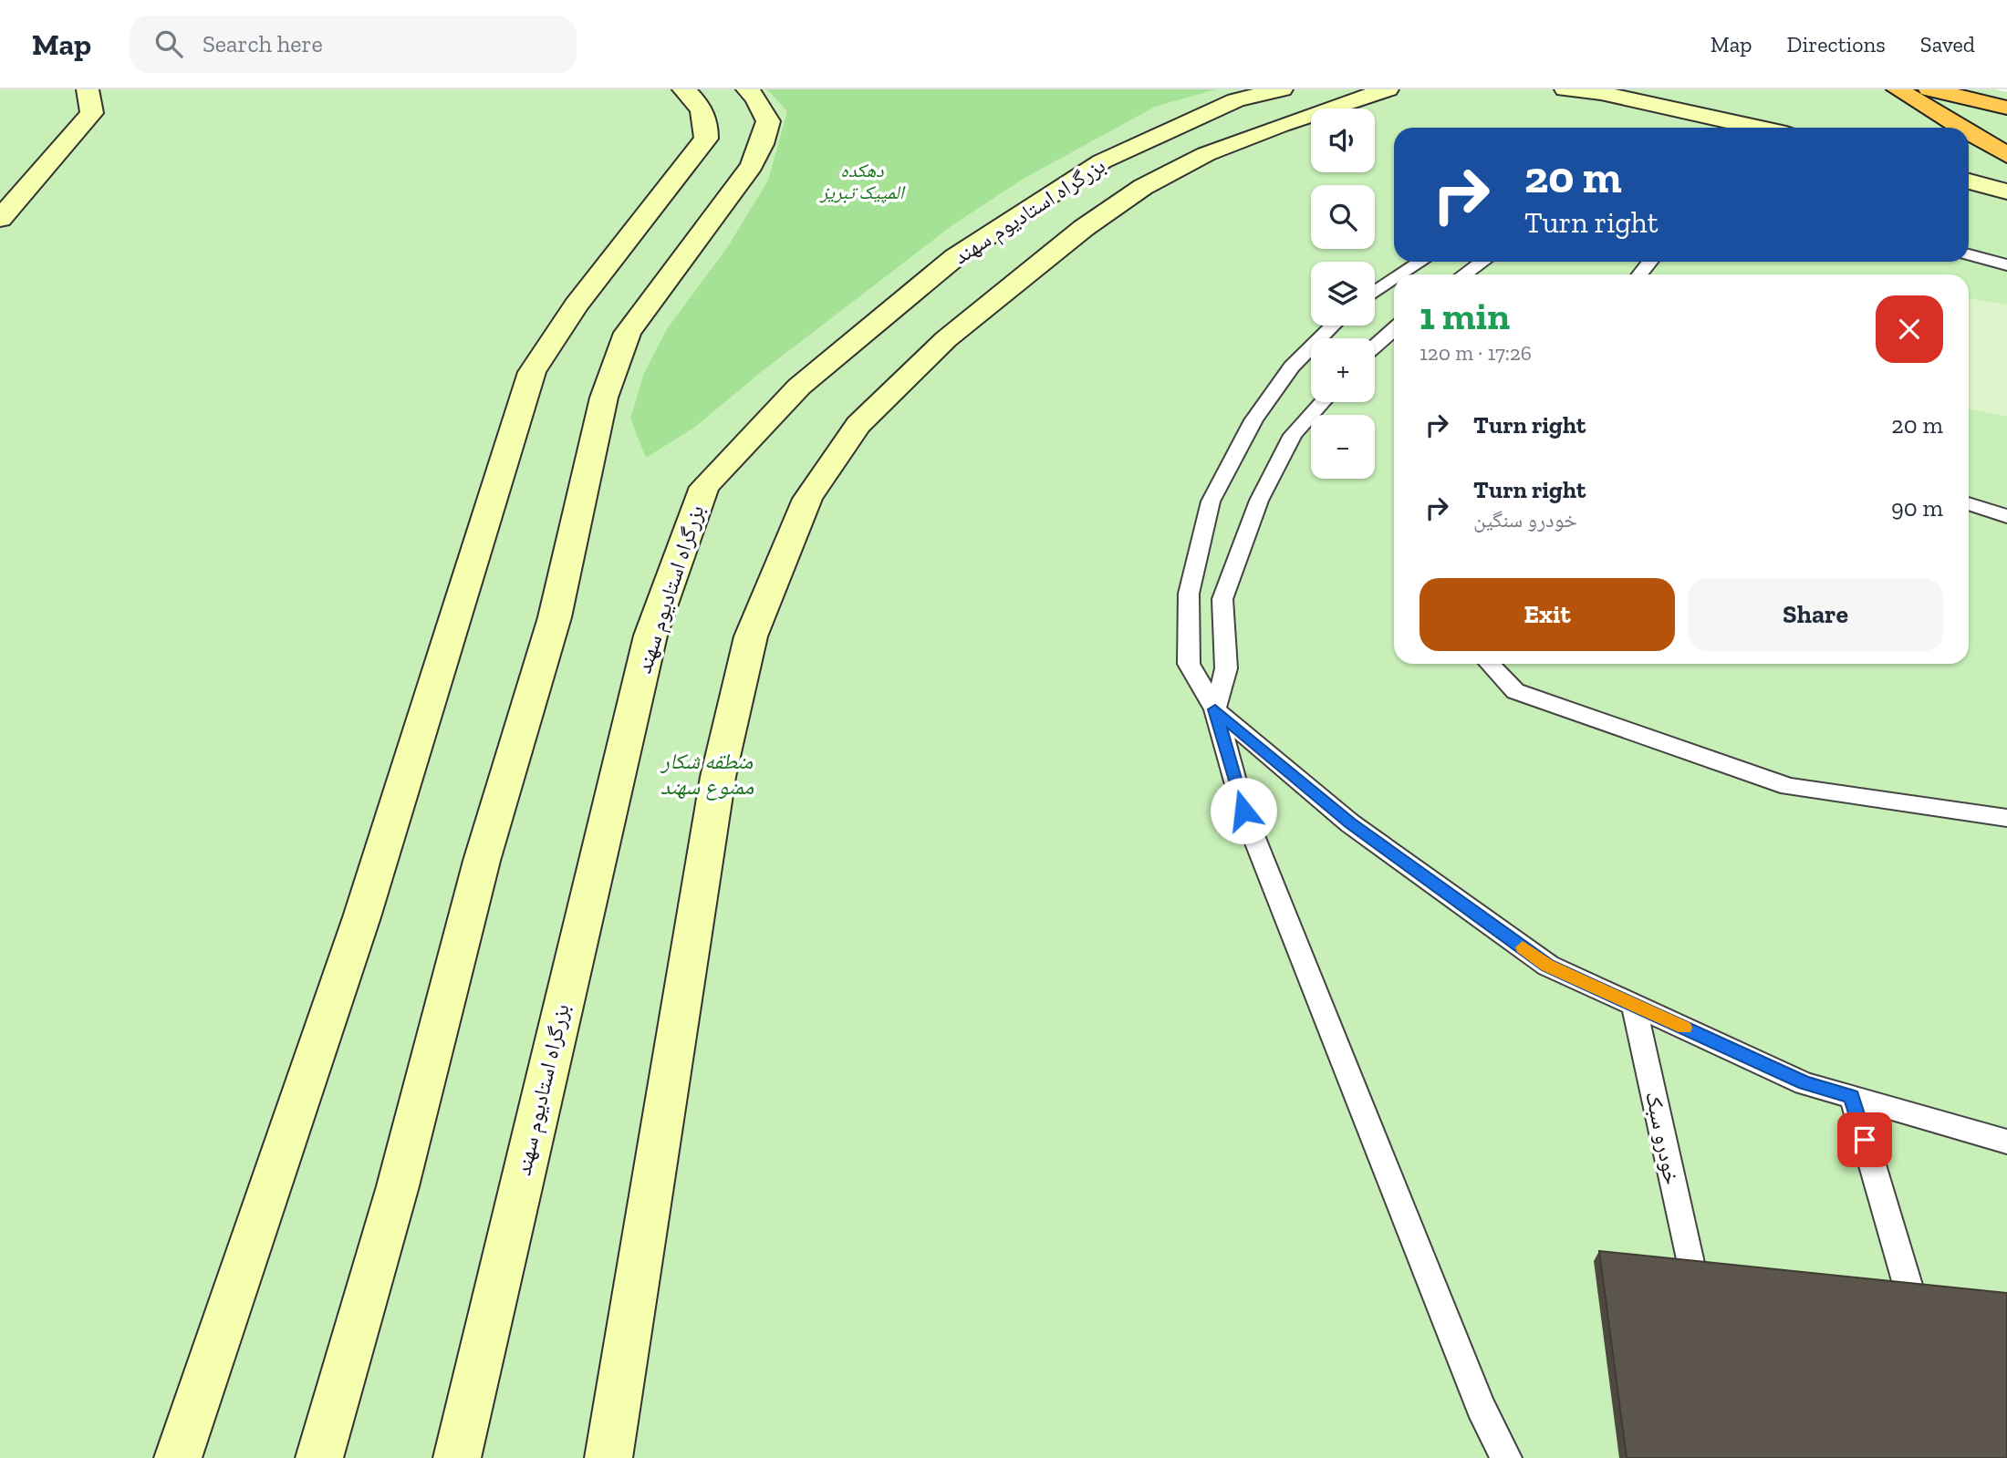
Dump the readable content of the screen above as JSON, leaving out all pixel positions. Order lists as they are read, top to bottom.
{
  "streets": {
    "street": ["بزرگراه استادیوم سهند"],
    "lane": ["خودرو سبک"]
  },
  "parks": ["دهکده المپیک تبریز", "منطقه شکار ممنوع سهند"],
  "page": {
    "header": "Map",
    "search": "Search here",
    "nav": ["Map", "Directions", "Saved"],
    "map_buttons": ["+", "−"],
    "turn": ["20 m", "Turn right"],
    "heading": ["1 min", "120 m · 17:26"],
    "list": [
      {
        "name": "Turn right",
        "value": "20 m"
      },
      {
        "name": "Turn right",
        "note": "خودرو سنگین",
        "value": "90 m"
      }
    ],
    "buttons": ["Exit", "Share"]
  }
}
